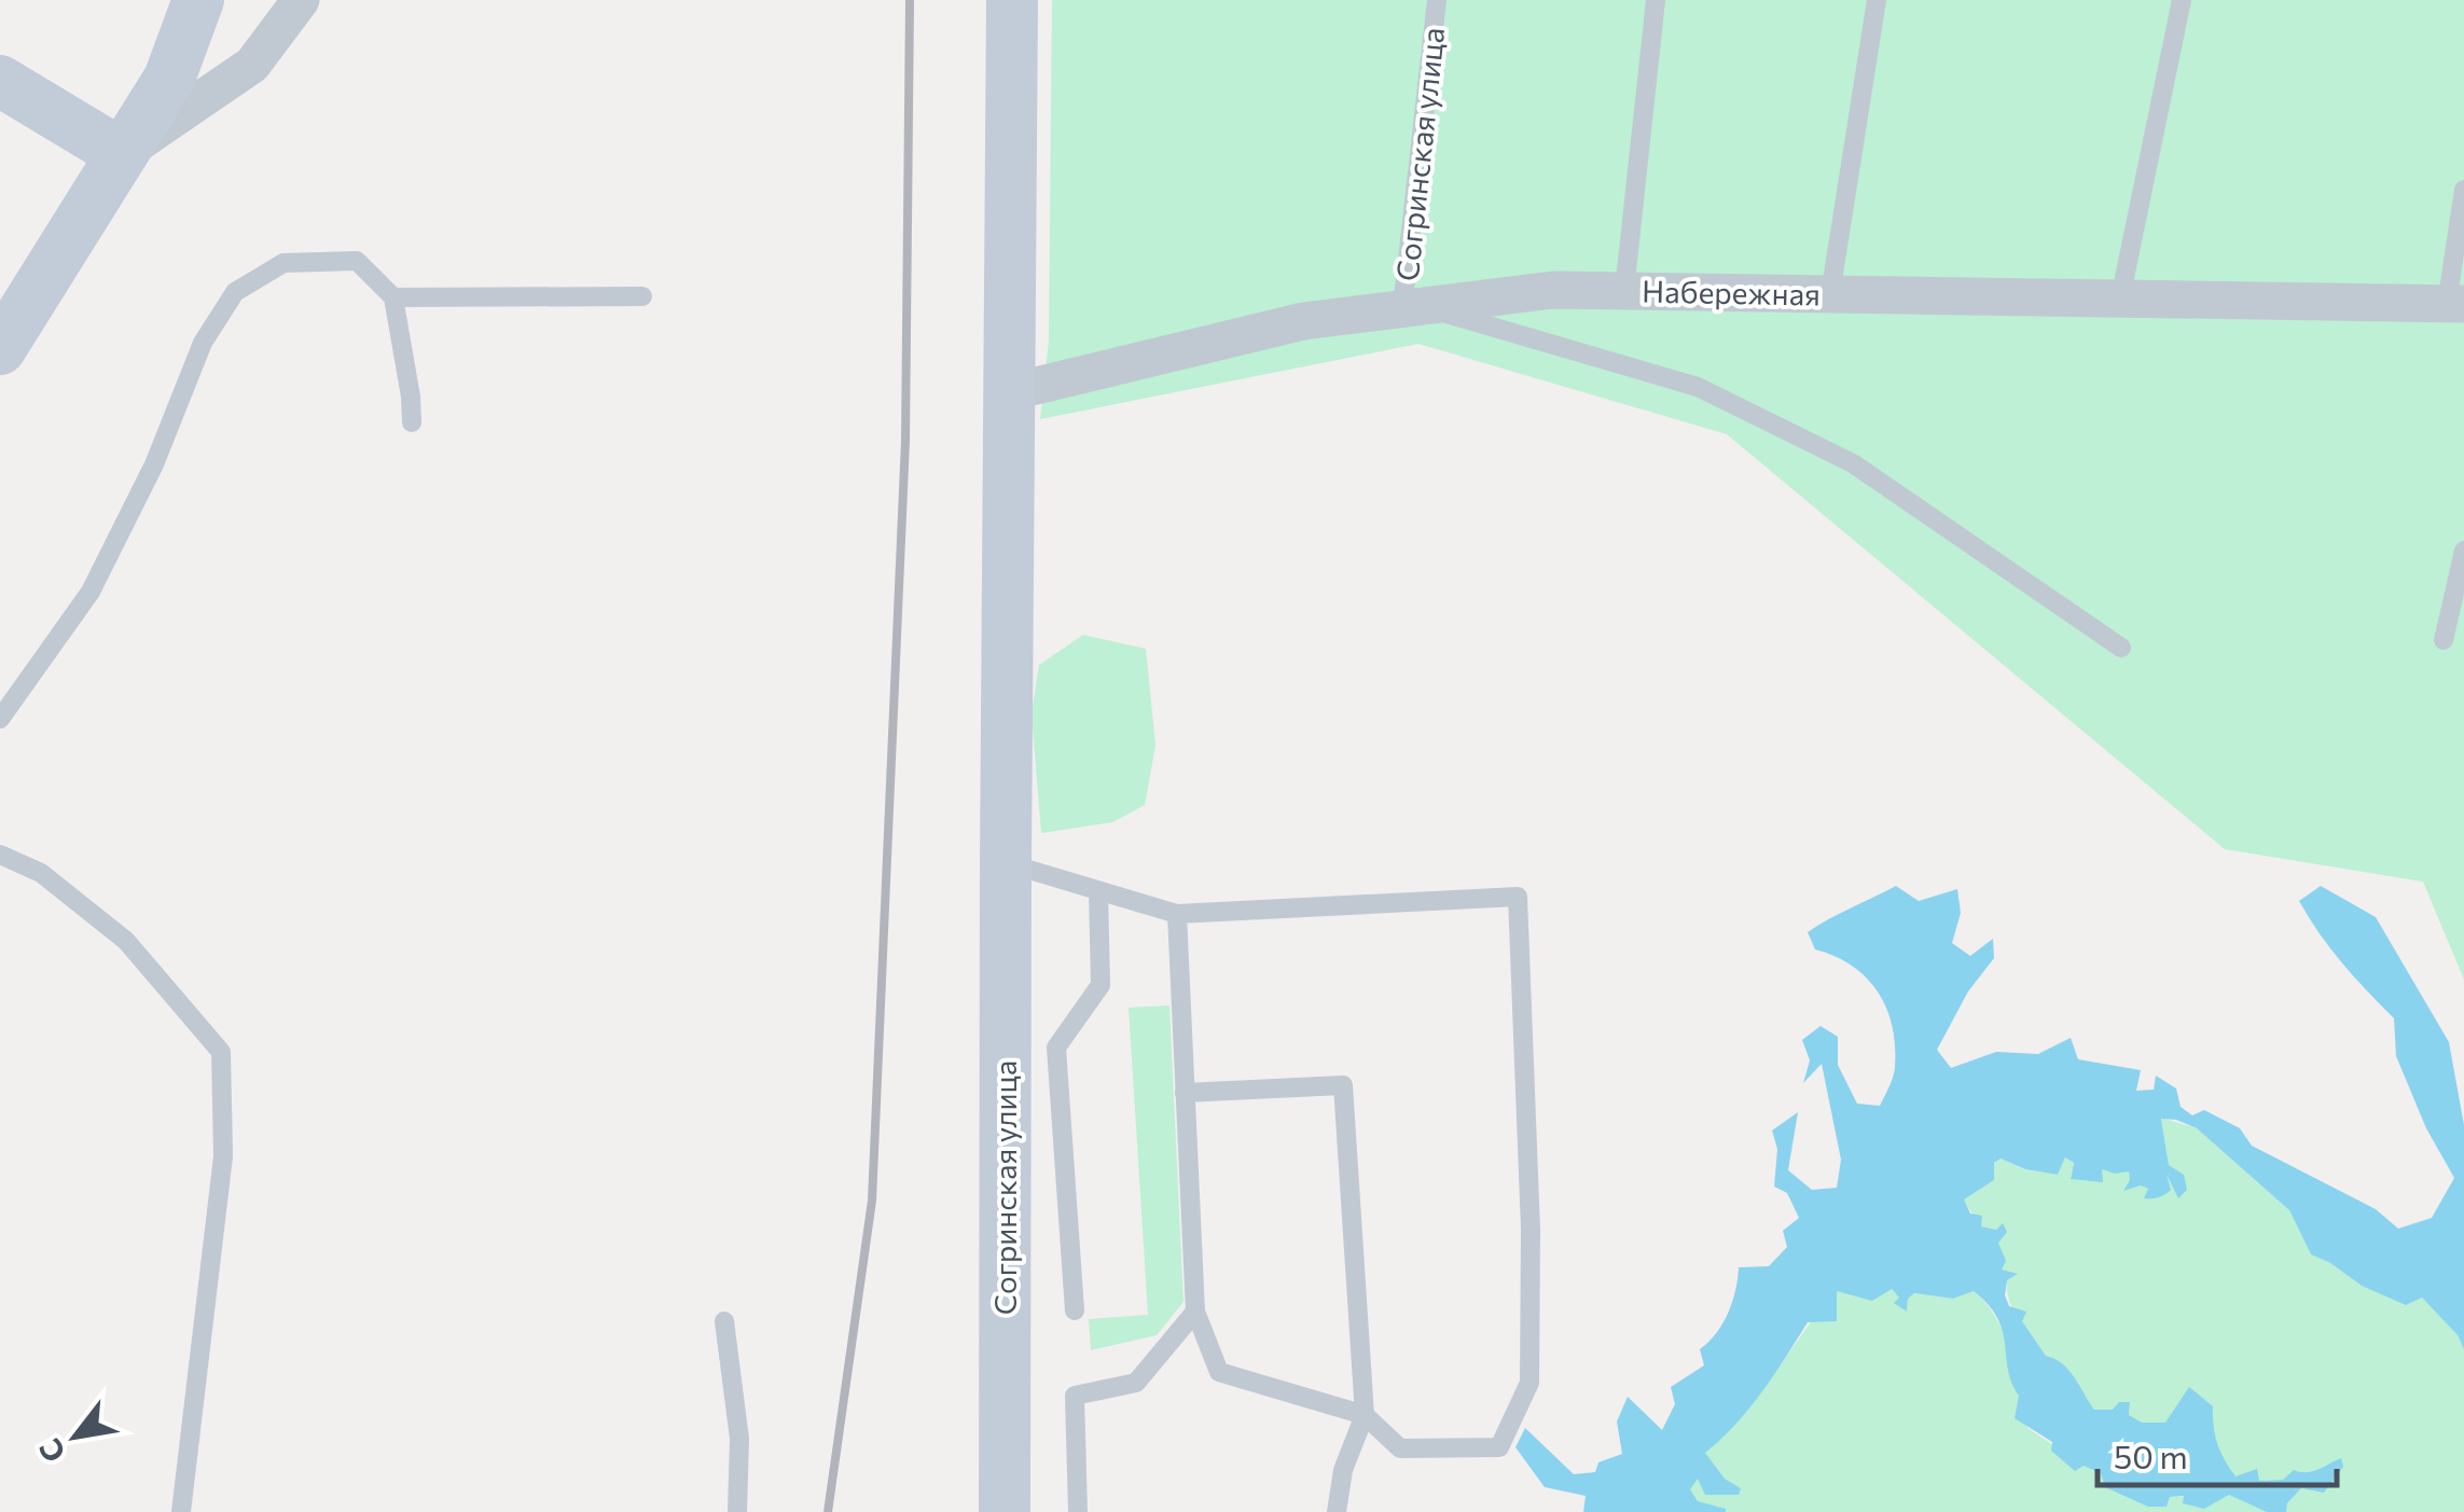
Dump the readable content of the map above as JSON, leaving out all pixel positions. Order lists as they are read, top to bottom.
{
  "streets": {
    "street": ["Согринская улица", "Набережная"]
  },
  "crossings": [
    ["Согринская улица", "Набережная"]
  ],
  "scale_bar": "50 m",
  "north": "bottom left"
}
